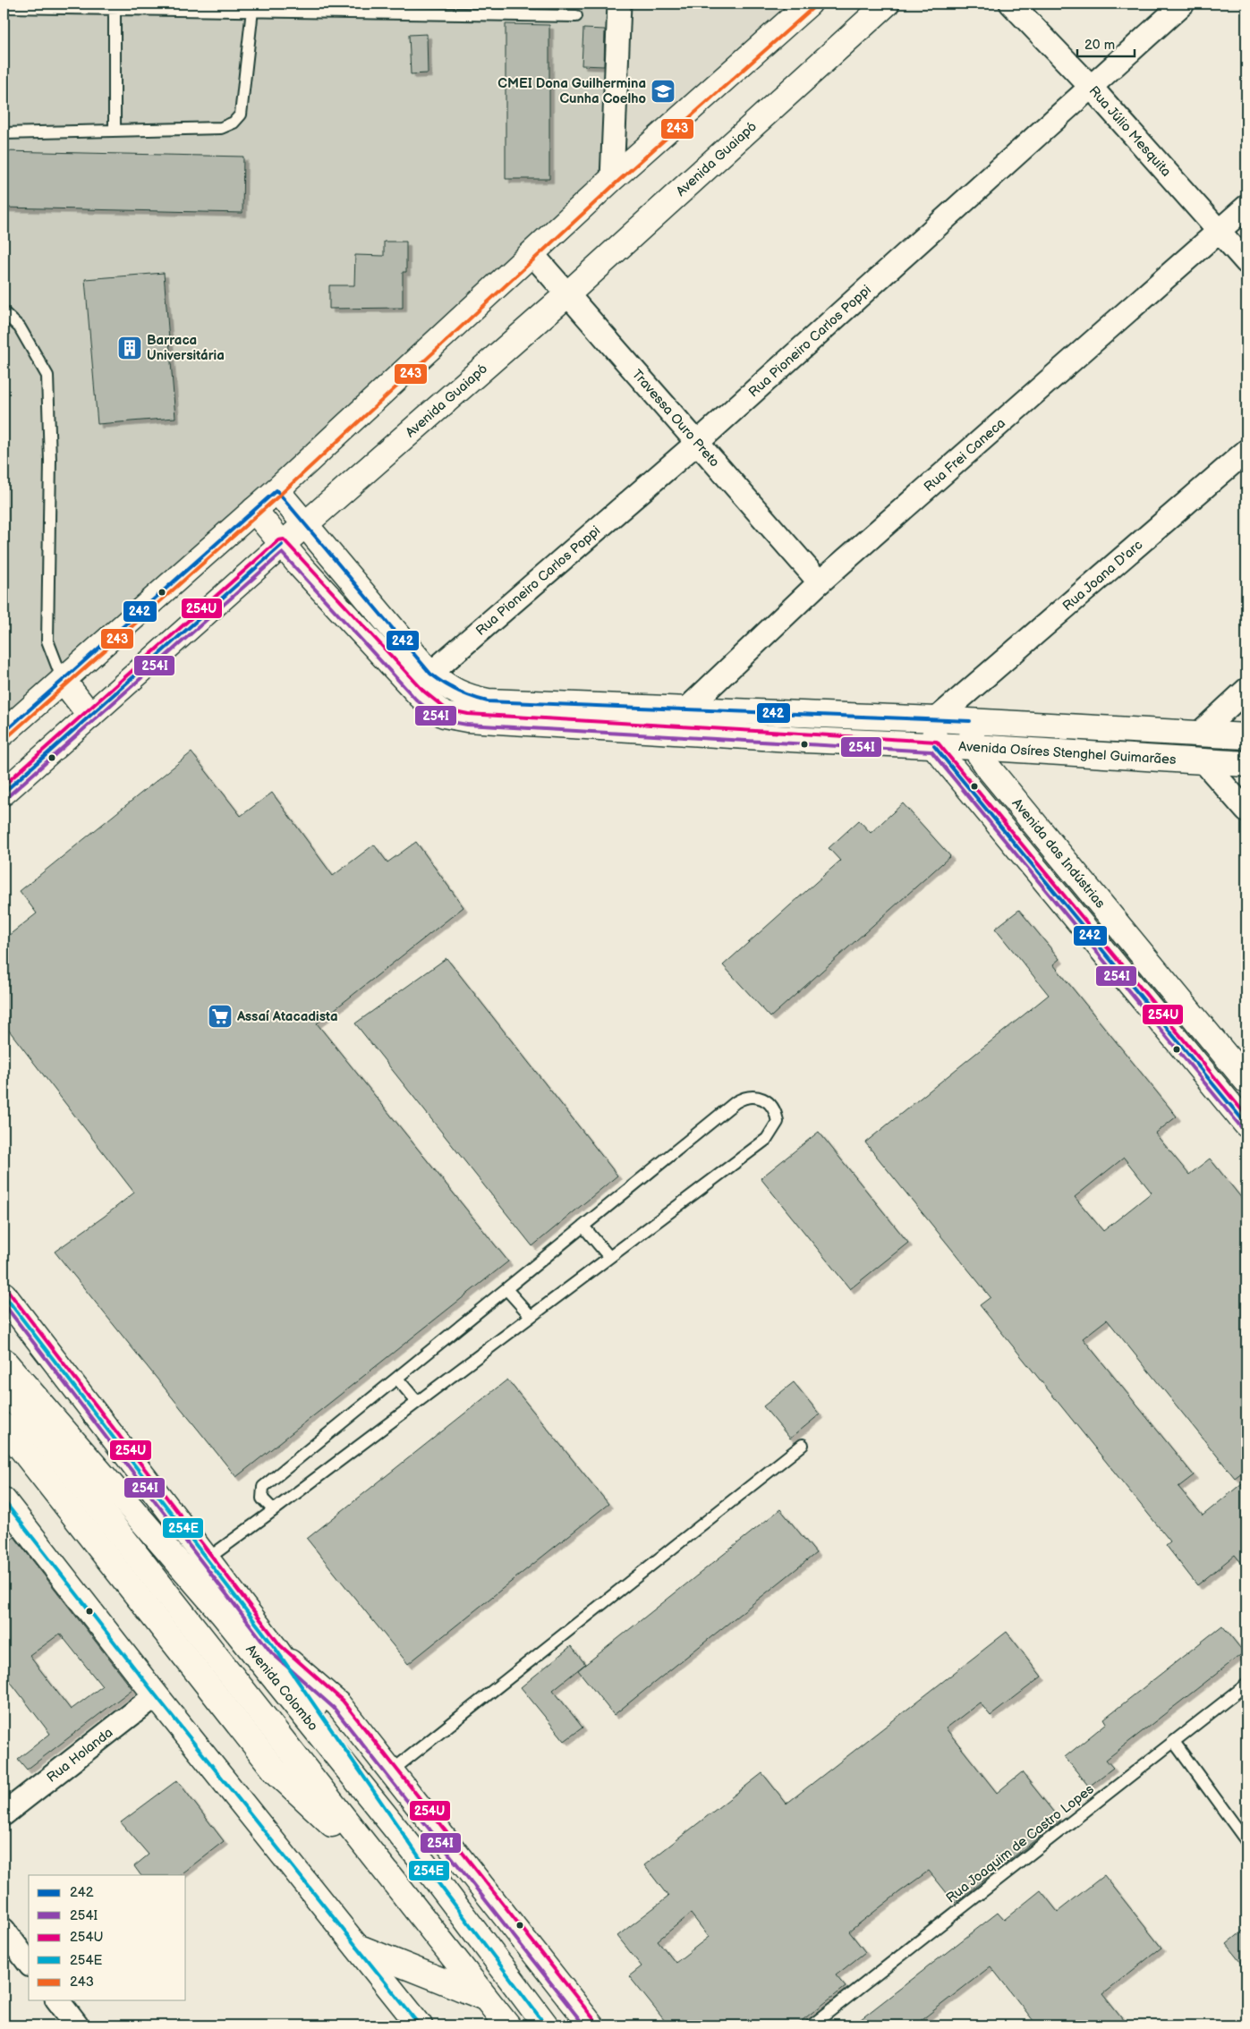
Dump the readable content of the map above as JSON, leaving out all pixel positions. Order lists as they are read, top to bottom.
{
  "streets": {
    "main road": [
      "Avenida Guaiapó",
      "Avenida Osíres Stenghel Guimarães",
      "Avenida das Indústrias",
      "Avenida Colombo"
    ],
    "street": [
      "Rua Júlio Mesquita",
      "Rua Pioneiro Carlos Poppi",
      "Travessa Ouro Preto",
      "Rua Frei Caneca",
      "Rua Joana D'arc",
      "Rua Holanda"
    ],
    "lane": ["Rua Joaquim de Castro Lopes"]
  },
  "crossings": [
    ["Rua Júlio Mesquita", "Rua Pioneiro Carlos Poppi"],
    ["Rua Júlio Mesquita", "Rua Frei Caneca"],
    ["Avenida Guaiapó", "Travessa Ouro Preto"],
    ["Avenida Guaiapó", "Avenida Osíres Stenghel Guimarães"],
    ["Rua Pioneiro Carlos Poppi", "Travessa Ouro Preto"],
    ["Rua Pioneiro Carlos Poppi", "Avenida Osíres Stenghel Guimarães"],
    ["Travessa Ouro Preto", "Rua Frei Caneca"],
    ["Rua Frei Caneca", "Avenida Osíres Stenghel Guimarães"],
    ["Rua Joana D'arc", "Avenida Osíres Stenghel Guimarães"],
    ["Avenida Osíres Stenghel Guimarães", "Avenida das Indústrias"]
  ],
  "places": {
    "school or university": ["CMEI Dona Guilhermina Cunha Coelho"],
    "building": ["Barraca Universitária"],
    "supermarket": ["Assaí Atacadista"]
  },
  "lines": [
    "transit line 243",
    "transit line 242",
    "transit line 254U",
    "transit line 254I",
    "transit line 254E"
  ],
  "legend": [
    "242",
    "254I",
    "254U",
    "254E",
    "243"
  ],
  "scale_bar": "20 m"
}
